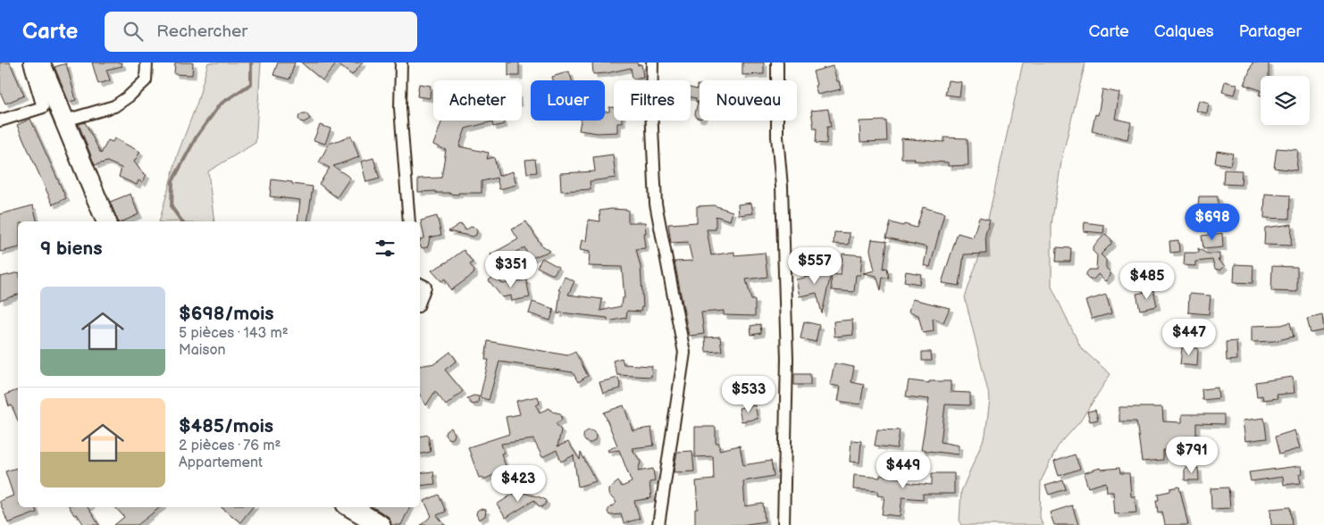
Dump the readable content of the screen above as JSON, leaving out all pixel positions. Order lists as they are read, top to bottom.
{
  "page": {
    "header": "Carte",
    "search": "Rechercher",
    "nav": ["Carte", "Calques", "Partager"],
    "chip": [
      "Acheter",
      "Louer",
      "Filtres",
      "Nouveau"
    ],
    "price": [
      "$698",
      "$557",
      "$351",
      "$485",
      "$447",
      "$533",
      "$791",
      "$449",
      "$423"
    ],
    "heading": "9 biens",
    "list": [
      {
        "name": "$698/mois",
        "note": "5 pièces · 143 m² · Maison"
      },
      {
        "name": "$485/mois",
        "note": "2 pièces · 76 m² · Appartement"
      }
    ]
  }
}
